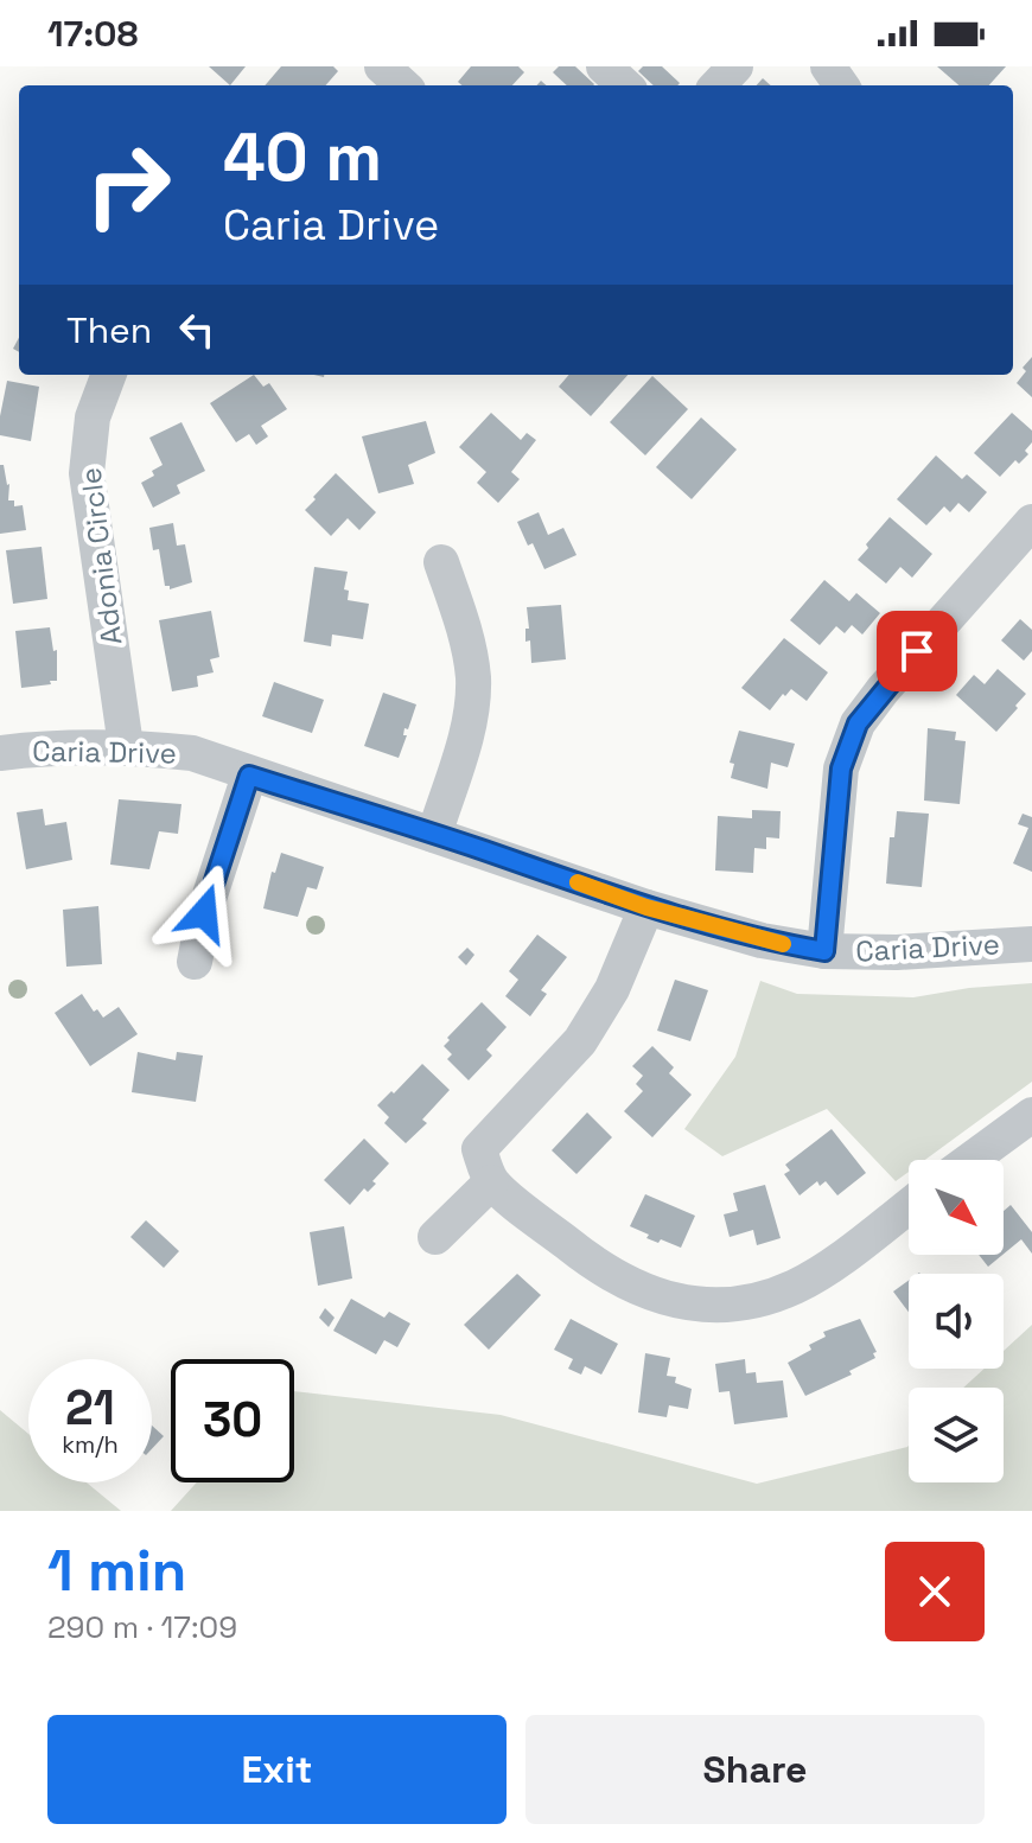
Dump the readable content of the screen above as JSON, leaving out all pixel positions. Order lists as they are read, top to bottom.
{
  "streets": {
    "street": ["Adonia Circle", "Caria Drive"]
  },
  "crossings": [
    ["Adonia Circle", "Caria Drive"]
  ],
  "north": "bottom right",
  "page": {
    "status": "17:08",
    "turn": ["40 m", "Caria Drive"],
    "then": "Then",
    "speed": "21 km/h",
    "limit": "30",
    "heading": ["1 min", "290 m · 17:09"],
    "buttons": ["Exit", "Share"]
  }
}
